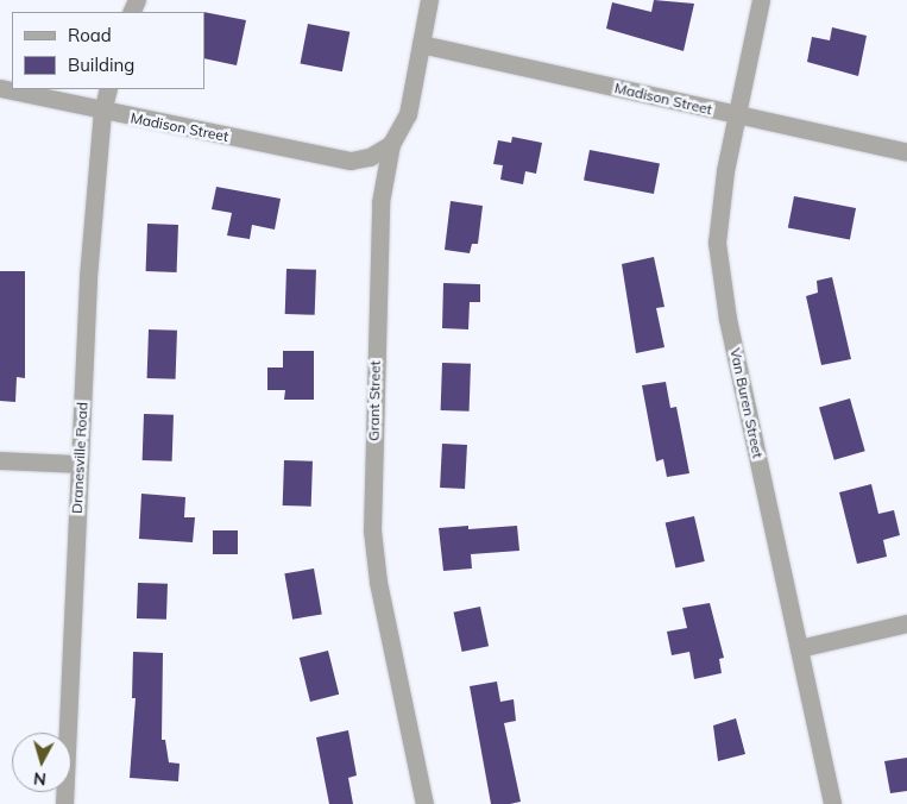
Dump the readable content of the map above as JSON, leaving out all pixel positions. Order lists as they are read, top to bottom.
{
  "streets": {
    "street": [
      "Madison Street",
      "Grant Street",
      "Van Buren Street",
      "Dranesville Road"
    ]
  },
  "crossings": [
    ["Madison Street", "Grant Street"],
    ["Madison Street", "Van Buren Street"],
    ["Madison Street", "Dranesville Road"]
  ],
  "legend": ["Road", "Building"],
  "north": "bottom"
}
